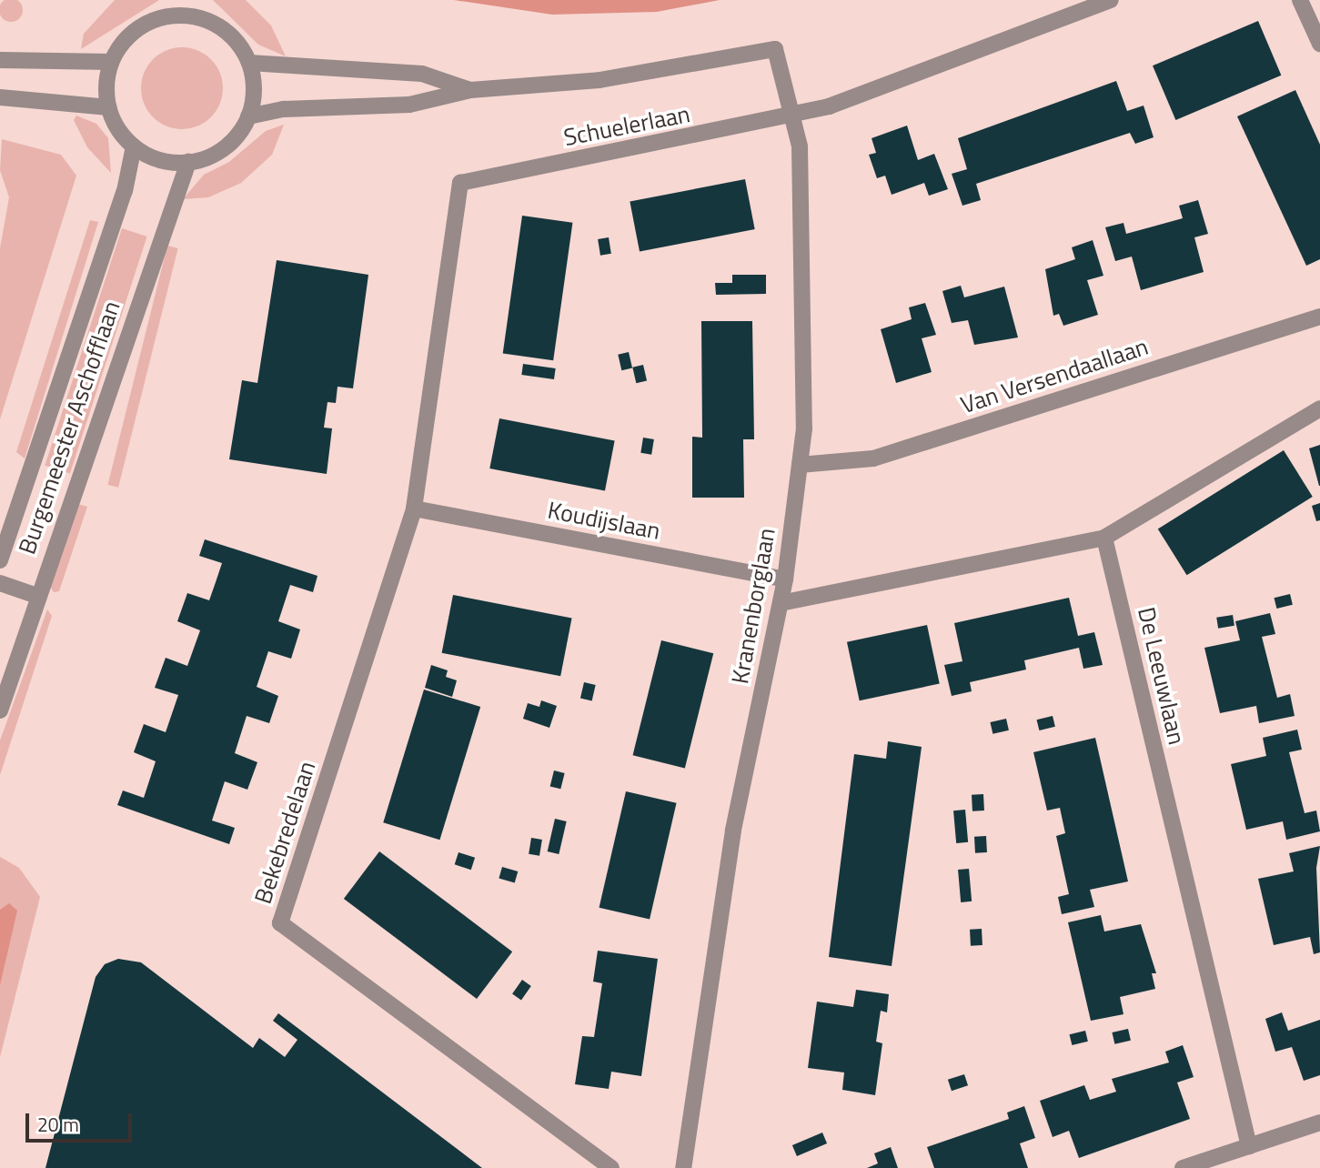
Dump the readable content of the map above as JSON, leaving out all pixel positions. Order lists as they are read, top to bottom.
{
  "streets": {
    "street": [
      "Schuelerlaan",
      "Van Versendaallaan",
      "Burgemeester Aschofflaan",
      "Koudijslaan",
      "Kranenborglaan",
      "De Leeuwlaan",
      "Bekebredelaan"
    ]
  },
  "crossings": [
    ["Schuelerlaan", "Koudijslaan"],
    ["Schuelerlaan", "Kranenborglaan"],
    ["Schuelerlaan", "Bekebredelaan"],
    ["Van Versendaallaan", "Kranenborglaan"],
    ["Koudijslaan", "Kranenborglaan"],
    ["Koudijslaan", "Bekebredelaan"]
  ],
  "scale_bar": "20 m"
}
